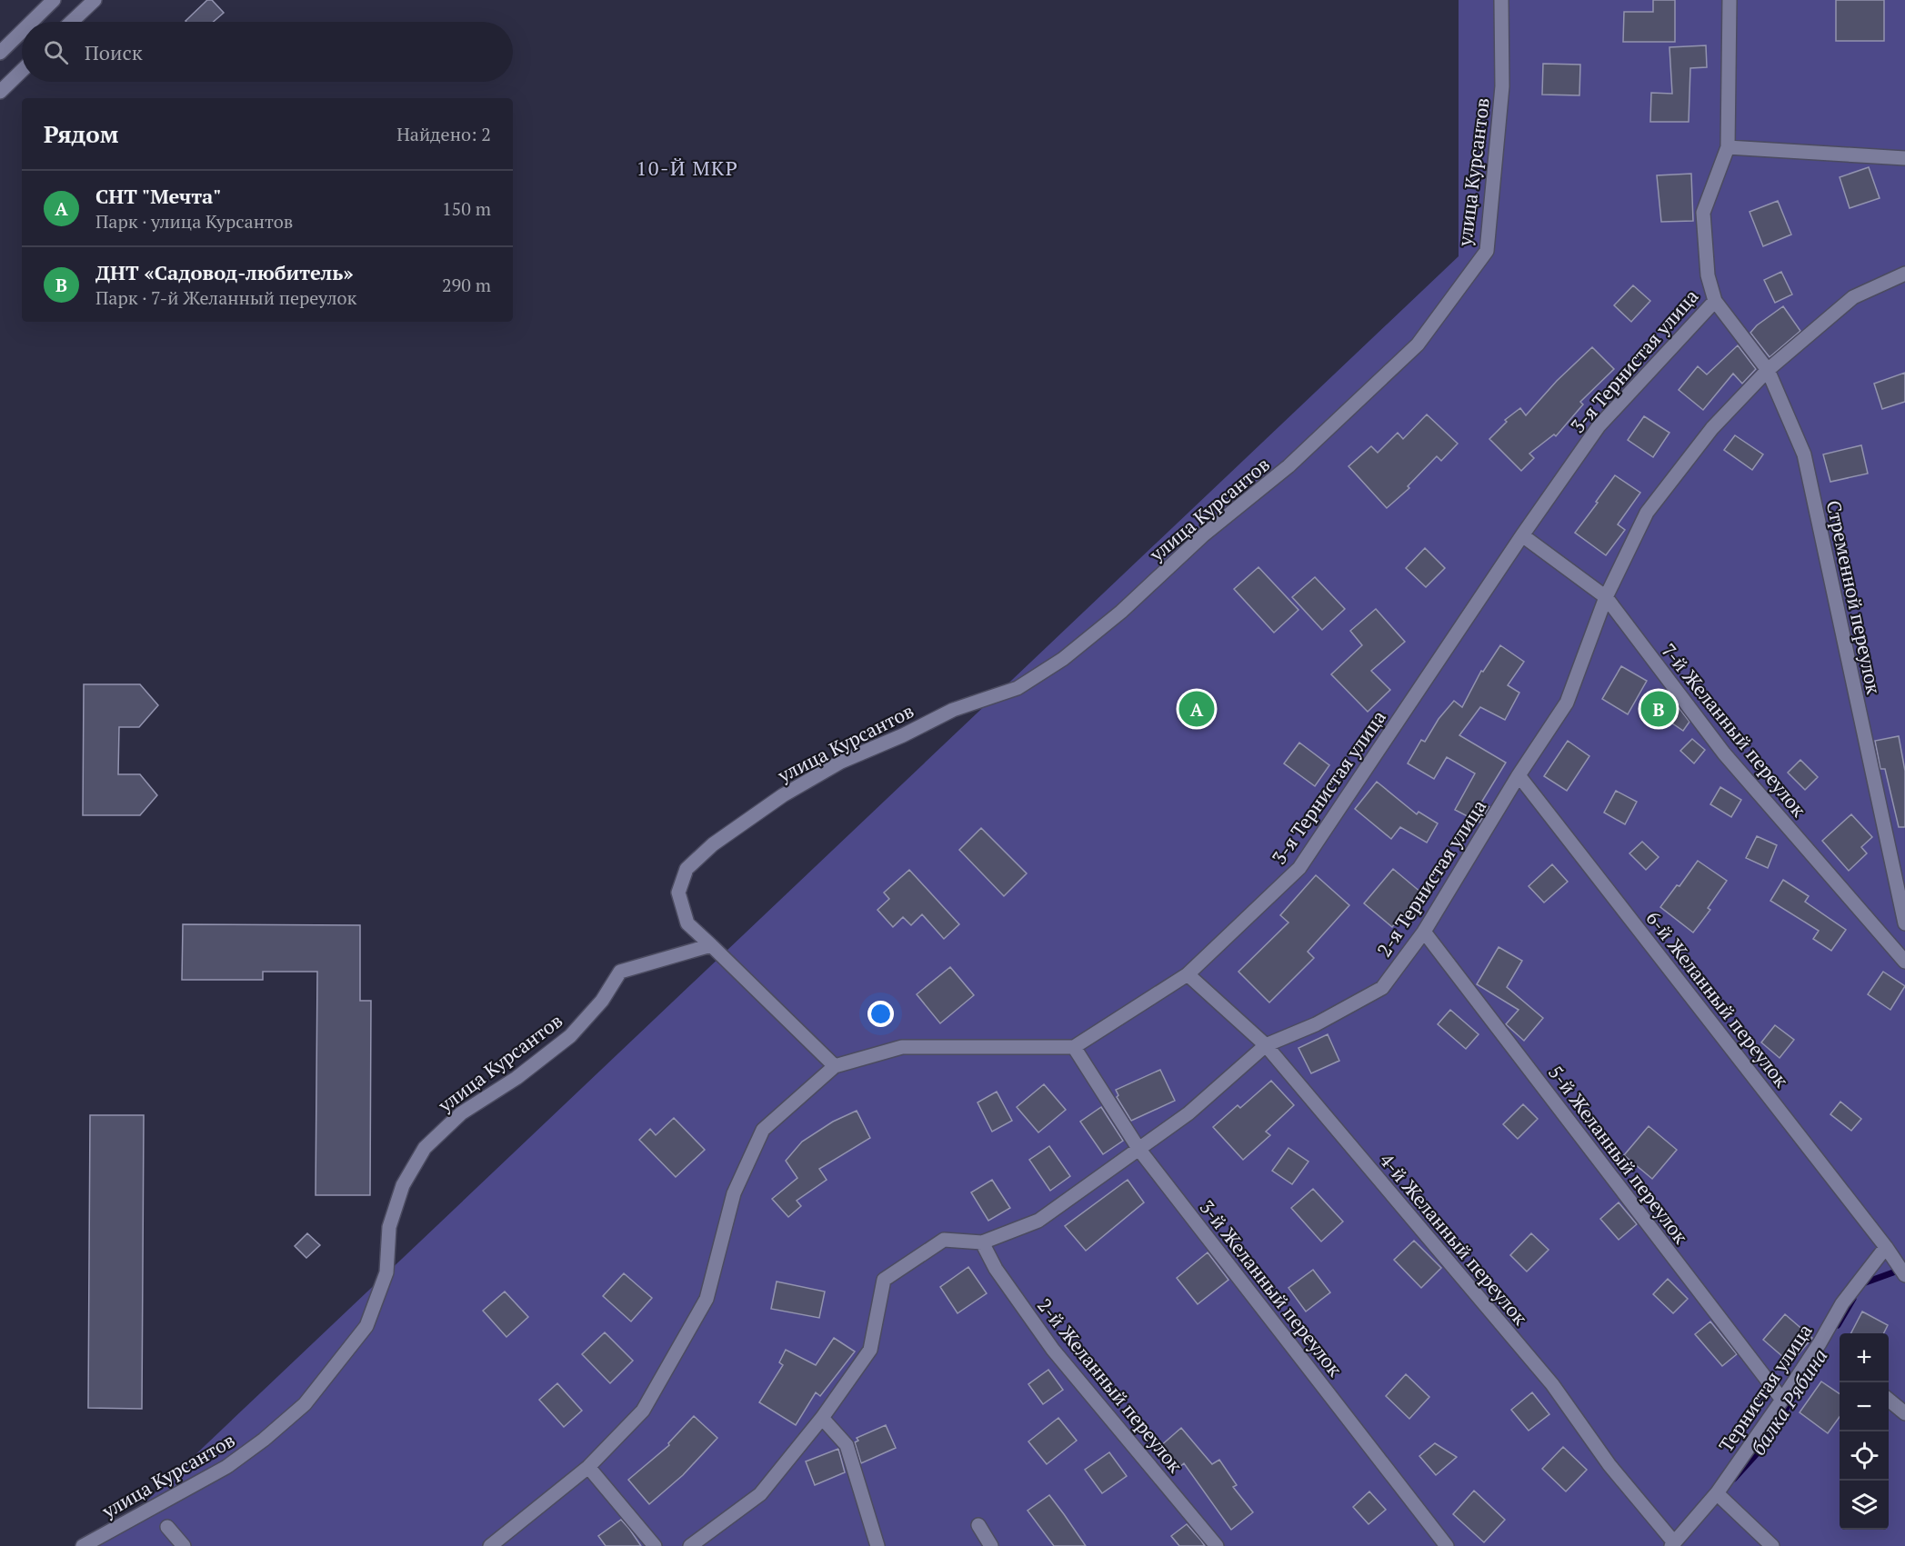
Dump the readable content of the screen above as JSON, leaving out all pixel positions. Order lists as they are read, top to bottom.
{
  "streets": {
    "street": [
      "улица Курсантов",
      "3-я Тернистая улица",
      "Стременной переулок",
      "7-й Желанный переулок",
      "2-я Тернистая улица",
      "6-й Желанный переулок",
      "5-й Желанный переулок",
      "4-й Желанный переулок",
      "3-й Желанный переулок",
      "2-й Желанный переулок",
      "Тернистая улица"
    ]
  },
  "crossings": [
    ["3-я Тернистая улица", "Стременной переулок"],
    ["3-я Тернистая улица", "7-й Желанный переулок"],
    ["3-я Тернистая улица", "4-й Желанный переулок"],
    ["3-я Тернистая улица", "3-й Желанный переулок"],
    ["Стременной переулок", "2-я Тернистая улица"],
    ["7-й Желанный переулок", "2-я Тернистая улица"],
    ["2-я Тернистая улица", "6-й Желанный переулок"],
    ["2-я Тернистая улица", "5-й Желанный переулок"],
    ["2-я Тернистая улица", "4-й Желанный переулок"],
    ["2-я Тернистая улица", "3-й Желанный переулок"],
    ["2-я Тернистая улица", "2-й Желанный переулок"],
    ["6-й Желанный переулок", "Тернистая улица"],
    ["5-й Желанный переулок", "Тернистая улица"],
    ["4-й Желанный переулок", "Тернистая улица"]
  ],
  "districts": ["10-Й МКР"],
  "water": ["балка Рябина"],
  "page": {
    "search": "Поиск",
    "heading": ["Рядом", "Найдено: 2"],
    "list": [
      {
        "mark": "A",
        "name": "СНТ \"Мечта\"",
        "note": "Парк · улица Курсантов",
        "value": "150 m"
      },
      {
        "mark": "B",
        "name": "ДНТ «Садовод-любитель»",
        "note": "Парк · 7-й Желанный переулок",
        "value": "290 m"
      }
    ],
    "pins": ["A", "B"],
    "map_buttons": ["+", "−"]
  }
}
